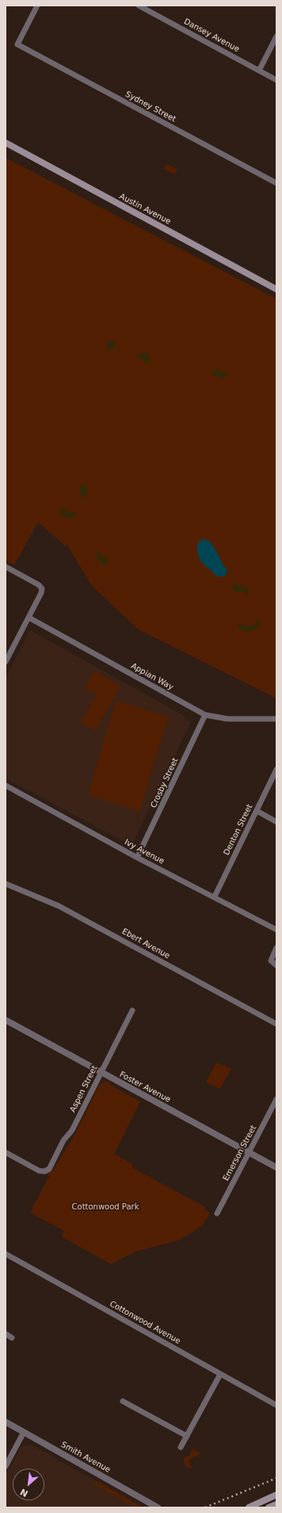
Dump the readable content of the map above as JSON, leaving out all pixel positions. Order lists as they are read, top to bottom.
{
  "streets": {
    "main road": ["Austin Avenue"],
    "street": [
      "Dansey Avenue",
      "Sydney Street",
      "Appian Way",
      "Crosby Street",
      "Denton Street",
      "Ivy Avenue",
      "Ebert Avenue",
      "Foster Avenue",
      "Aspen Street",
      "Emerson Street",
      "Cottonwood Avenue",
      "Smith Avenue"
    ]
  },
  "crossings": [
    ["Appian Way", "Crosby Street"],
    ["Crosby Street", "Ivy Avenue"],
    ["Denton Street", "Ivy Avenue"],
    ["Foster Avenue", "Aspen Street"],
    ["Foster Avenue", "Emerson Street"]
  ],
  "parks": ["Cottonwood Park"],
  "north": "bottom left"
}
